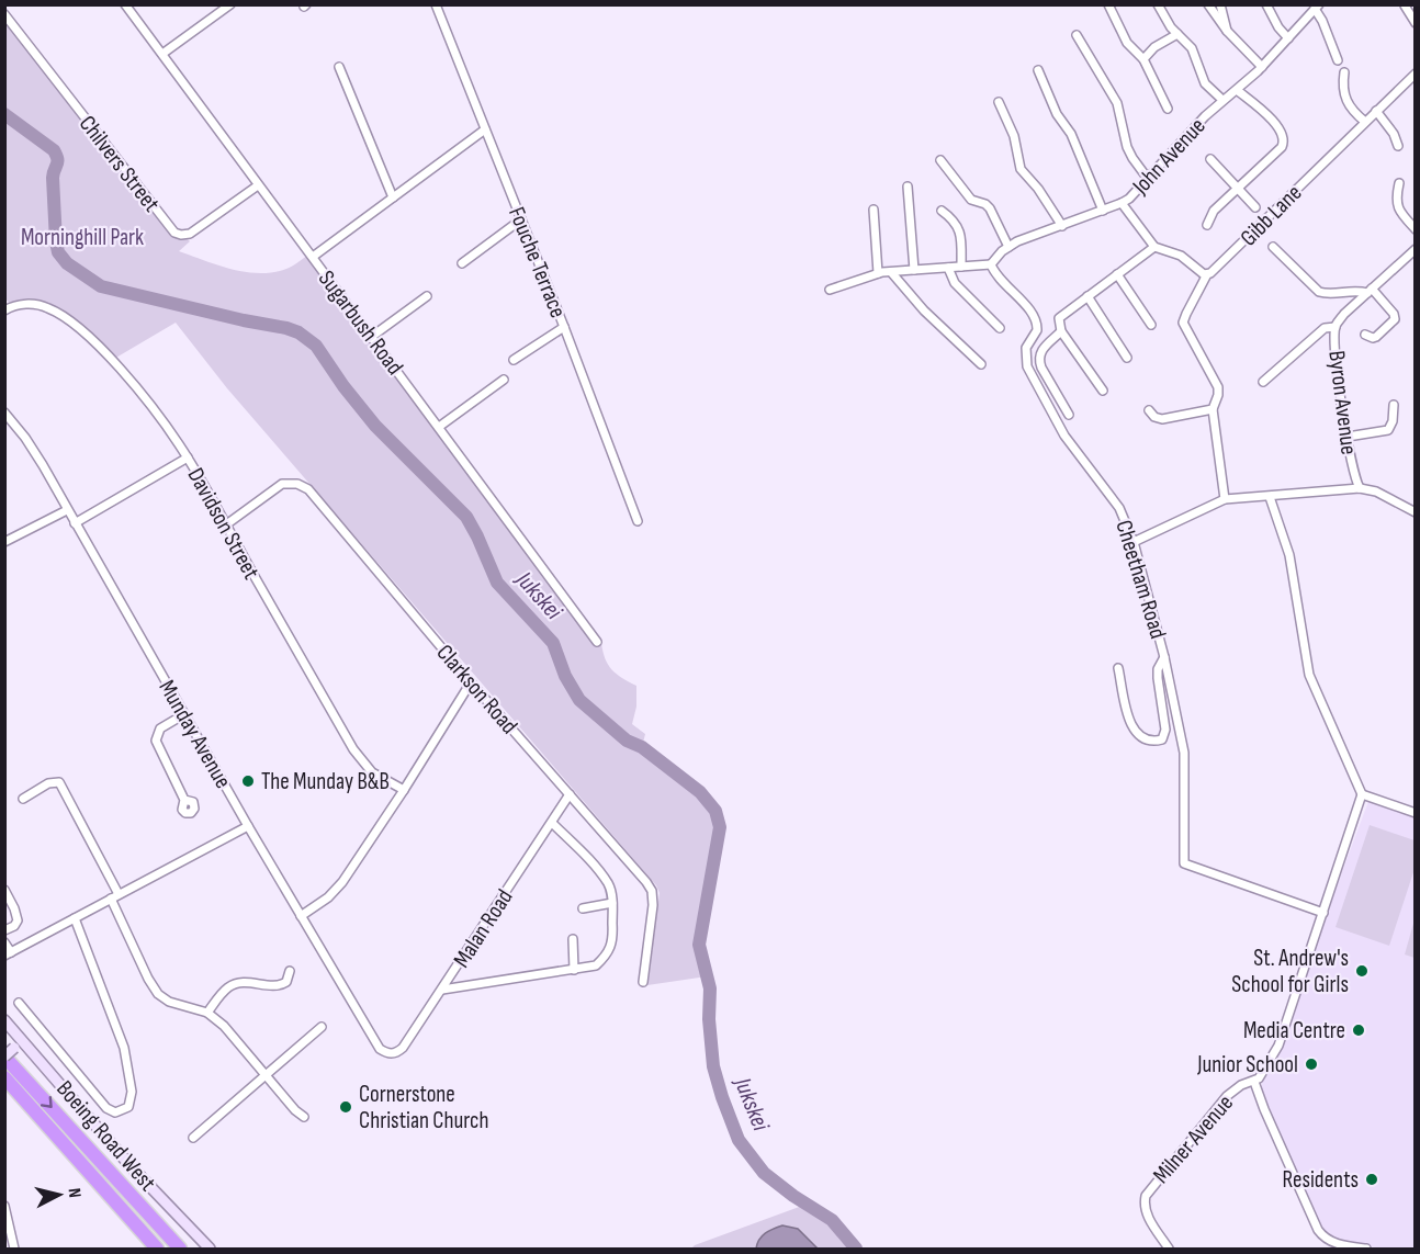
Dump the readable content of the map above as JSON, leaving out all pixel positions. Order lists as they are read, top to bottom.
{
  "streets": {
    "main road": ["Boeing Road West"],
    "street": [
      "John Avenue",
      "Chilvers Street",
      "Gibb Lane",
      "Fouche Terrace",
      "Sugarbush Road",
      "Byron Avenue",
      "Davidson Street",
      "Cheetham Road",
      "Clarkson Road",
      "Munday Avenue",
      "Malan Road",
      "Milner Avenue"
    ]
  },
  "crossings": [
    ["John Avenue", "Cheetham Road"],
    ["Chilvers Street", "Sugarbush Road"],
    ["Davidson Street", "Clarkson Road"],
    ["Cheetham Road", "Milner Avenue"],
    ["Clarkson Road", "Malan Road"],
    ["Munday Avenue", "Malan Road"]
  ],
  "water": ["Jukskei"],
  "parks": ["Morninghill Park"],
  "places": [
    "The Munday B&B",
    "St. Andrew's School for Girls",
    "Media Centre",
    "Junior School",
    "Cornerstone Christian Church",
    "Residents"
  ],
  "north": "right"
}
